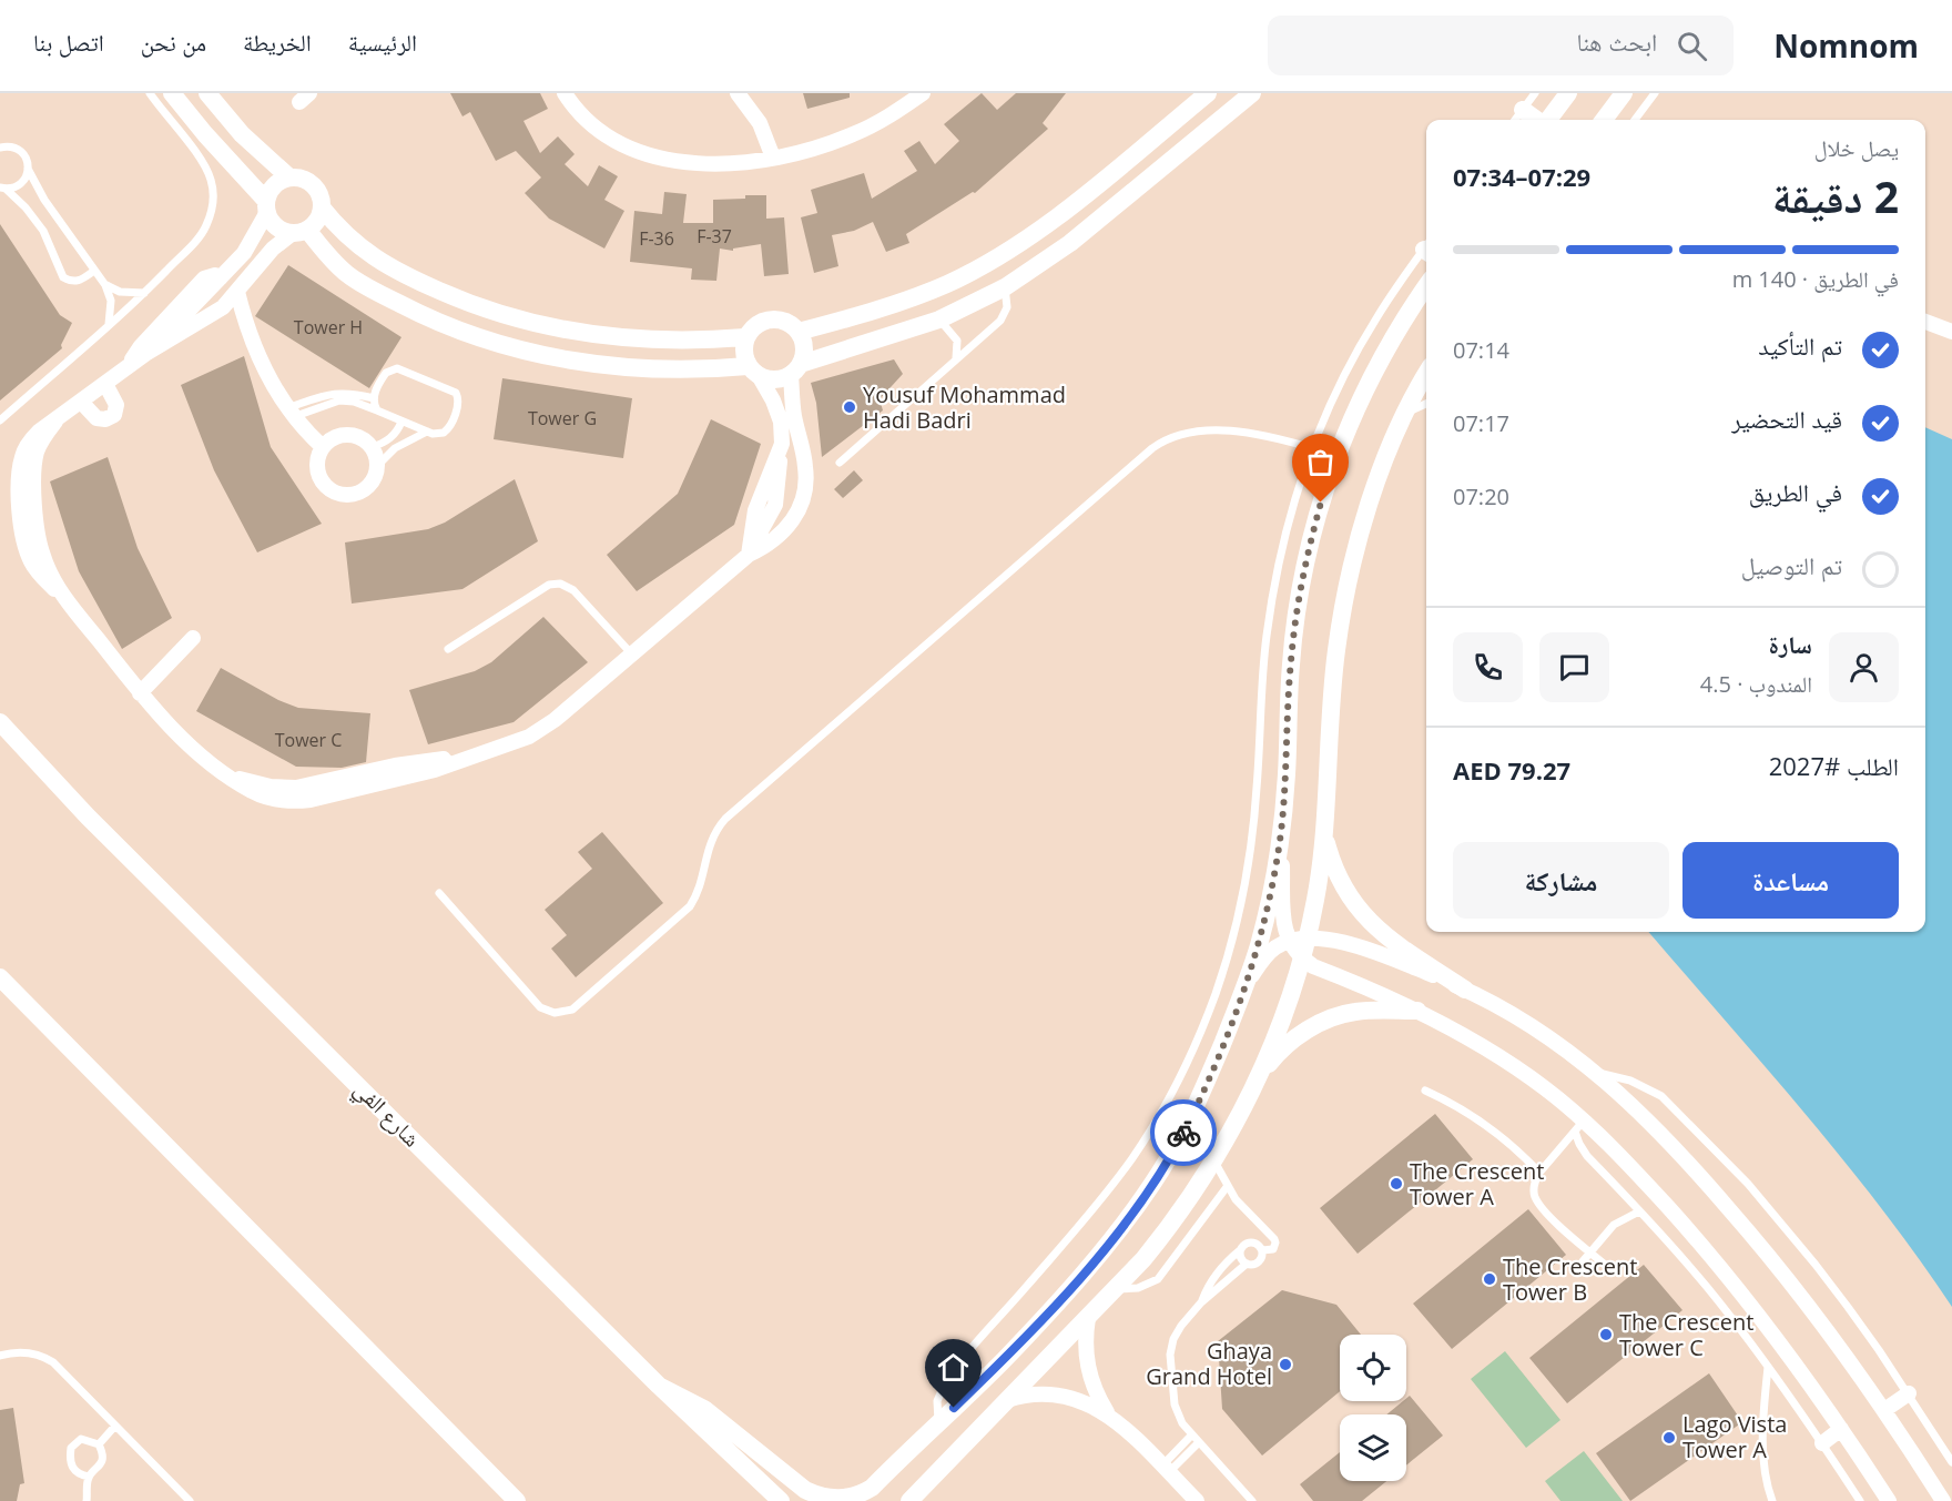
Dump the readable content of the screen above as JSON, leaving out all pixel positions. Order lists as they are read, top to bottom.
{
  "streets": {
    "street": ["شارع الفي"]
  },
  "places": [
    "Yousuf Mohammad Hadi Badri",
    "The Crescent Tower A",
    "The Crescent Tower B",
    "The Crescent Tower C",
    "Ghaya Grand Hotel",
    "Lago Vista Tower A"
  ],
  "house_numbers": [
    "F-37",
    "F-36",
    "Tower H",
    "Tower G",
    "Tower C"
  ],
  "page": {
    "header": "Nomnom",
    "search": "ابحث هنا",
    "nav": [
      "الرئيسية",
      "الخريطة",
      "من نحن",
      "اتصل بنا"
    ],
    "heading": ["2 دقيقة", "يصل خلال", "07:29–07:34"],
    "panel": [
      "سارة",
      "المندوب · 4.5",
      "الطلب #2027",
      "AED 79.27"
    ],
    "bar": "في الطريق · 140 m",
    "list": [
      ["تم التأكيد", "07:14"],
      ["قيد التحضير", "07:17"],
      ["في الطريق", "07:20"],
      "تم التوصيل"
    ],
    "buttons": ["مساعدة", "مشاركة"]
  }
}
